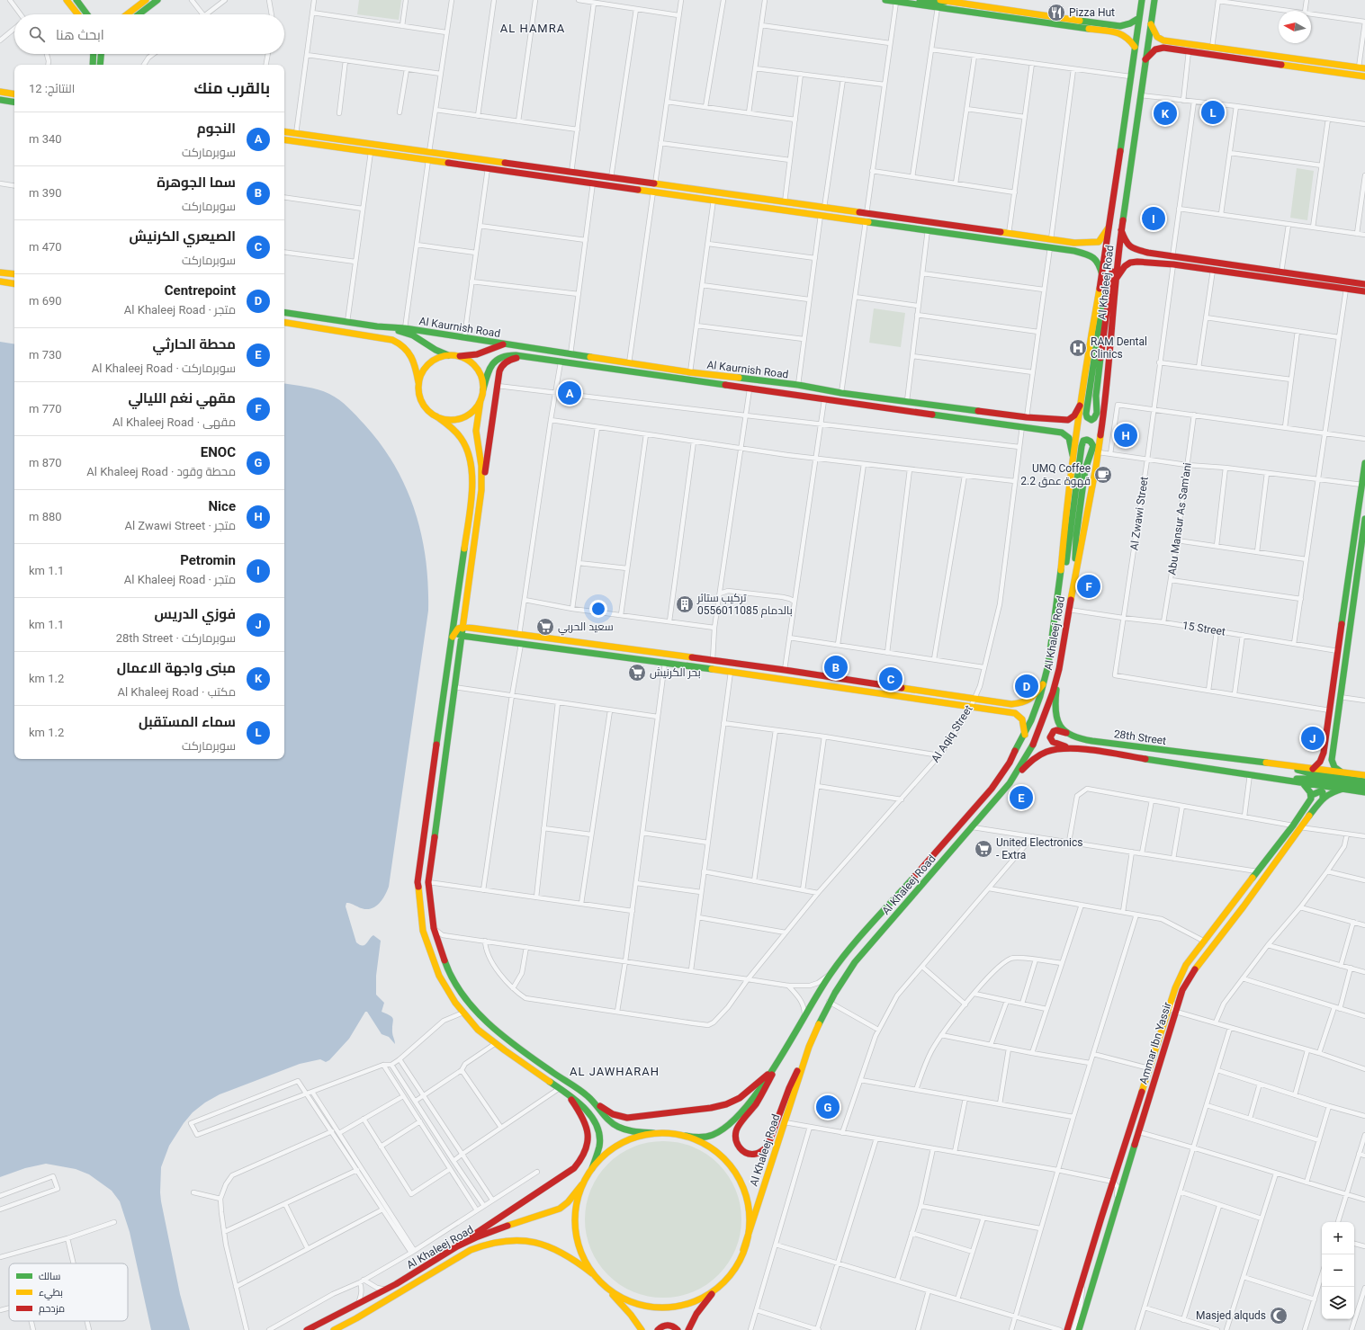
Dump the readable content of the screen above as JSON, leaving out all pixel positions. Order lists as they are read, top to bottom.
{
  "streets": {
    "street": [
      "Al Khaleej Road",
      "Al Kaurnish Road",
      "Al Zwawi Street",
      "Abu Mansur As Sam'ani",
      "15 Street",
      "Al Aqiq Street",
      "28th Street",
      "Ammar Ibn Yassir"
    ]
  },
  "crossings": [
    ["Al Khaleej Road", "Al Kaurnish Road"],
    ["Al Khaleej Road", "15 Street"],
    ["Al Khaleej Road", "28th Street"],
    ["Al Kaurnish Road", "Al Aqiq Street"],
    ["Al Zwawi Street", "15 Street"],
    ["Abu Mansur As Sam'ani", "15 Street"]
  ],
  "districts": ["AL HAMRA", "AL JAWHARAH"],
  "places": {
    "restaurant": ["Pizza Hut"],
    "hospital": ["RAM Dental Clinics"],
    "cafe": ["UMQ Coffee 2.2 قهوة عمق"],
    "building": ["تركيب ستائر بالدمام 0556011085"],
    "supermarket": ["سعيد الحربي", "بحر الكرنيش", "United Electronics - Extra"],
    "mosque": ["Masjed alquds"]
  },
  "legend": ["سالك", "بطيء", "مزدحم"],
  "north": "left",
  "page": {
    "search": "ابحث هنا",
    "heading": ["بالقرب منك", "النتائج: 12"],
    "pins": [
      "L",
      "K",
      "I",
      "A",
      "H",
      "F",
      "B",
      "C",
      "D",
      "J",
      "E",
      "G"
    ],
    "list": [
      {
        "mark": "A",
        "name": "النجوم",
        "note": "سوبرماركت",
        "value": "340 m"
      },
      {
        "mark": "B",
        "name": "سما الجوهرة",
        "note": "سوبرماركت",
        "value": "390 m"
      },
      {
        "mark": "C",
        "name": "الصيعري الكرنيش",
        "note": "سوبرماركت",
        "value": "470 m"
      },
      {
        "mark": "D",
        "name": "Centrepoint",
        "note": "متجر · Al Khaleej Road",
        "value": "690 m"
      },
      {
        "mark": "E",
        "name": "محطة الحارثي",
        "note": "سوبرماركت · Al Khaleej Road",
        "value": "730 m"
      },
      {
        "mark": "F",
        "name": "مقهي نغم الليالي",
        "note": "مقهى · Al Khaleej Road",
        "value": "770 m"
      },
      {
        "mark": "G",
        "name": "ENOC",
        "note": "محطة وقود · Al Khaleej Road",
        "value": "870 m"
      },
      {
        "mark": "H",
        "name": "Nice",
        "note": "متجر · Al Zwawi Street",
        "value": "880 m"
      },
      {
        "mark": "I",
        "name": "Petromin",
        "note": "متجر · Al Khaleej Road",
        "value": "1.1 km"
      },
      {
        "mark": "J",
        "name": "فوزي الدريس",
        "note": "سوبرماركت · 28th Street",
        "value": "1.1 km"
      },
      {
        "mark": "K",
        "name": "مبنى واجهة الاعمال",
        "note": "مكتب · Al Khaleej Road",
        "value": "1.2 km"
      },
      {
        "mark": "L",
        "name": "سماء المستقبل",
        "note": "سوبرماركت",
        "value": "1.2 km"
      }
    ],
    "map_buttons": ["+", "−"]
  }
}
